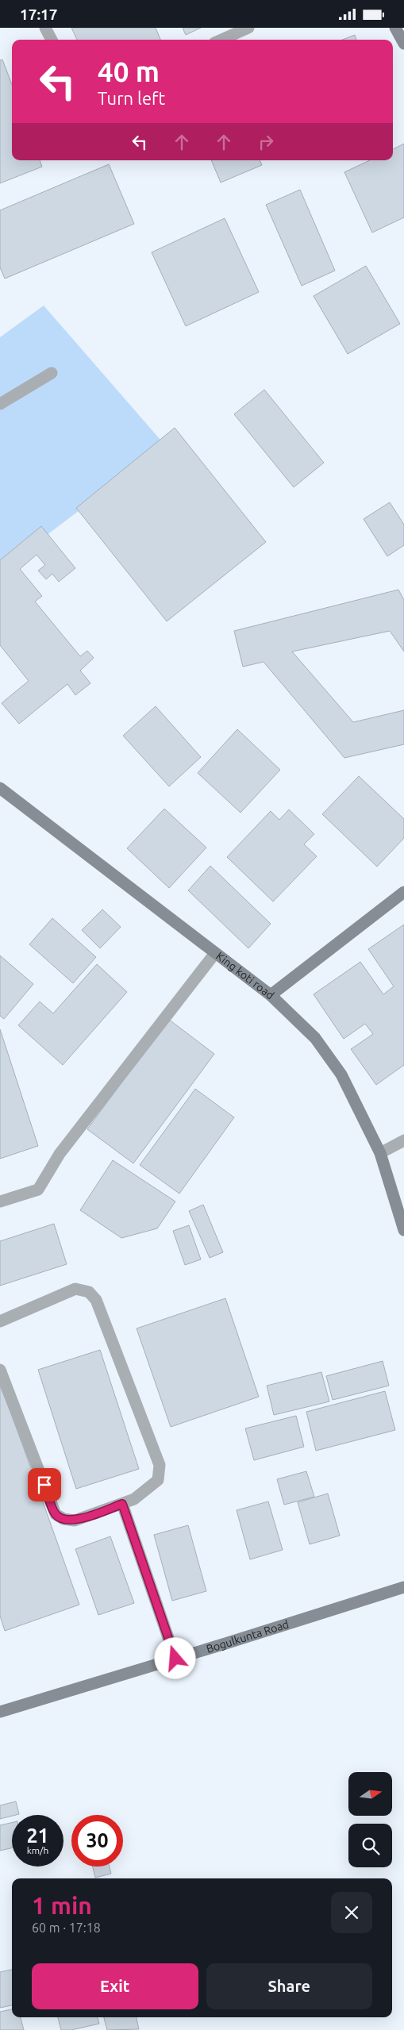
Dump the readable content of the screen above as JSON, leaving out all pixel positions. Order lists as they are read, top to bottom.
{
  "streets": {
    "street": ["King koti road", "Bogulkunta Road"]
  },
  "north": "right",
  "page": {
    "status": "17:17",
    "turn": ["40 m", "Turn left"],
    "speed": "21 km/h",
    "limit": "30",
    "heading": ["1 min", "60 m · 17:18"],
    "buttons": ["Exit", "Share"]
  }
}
